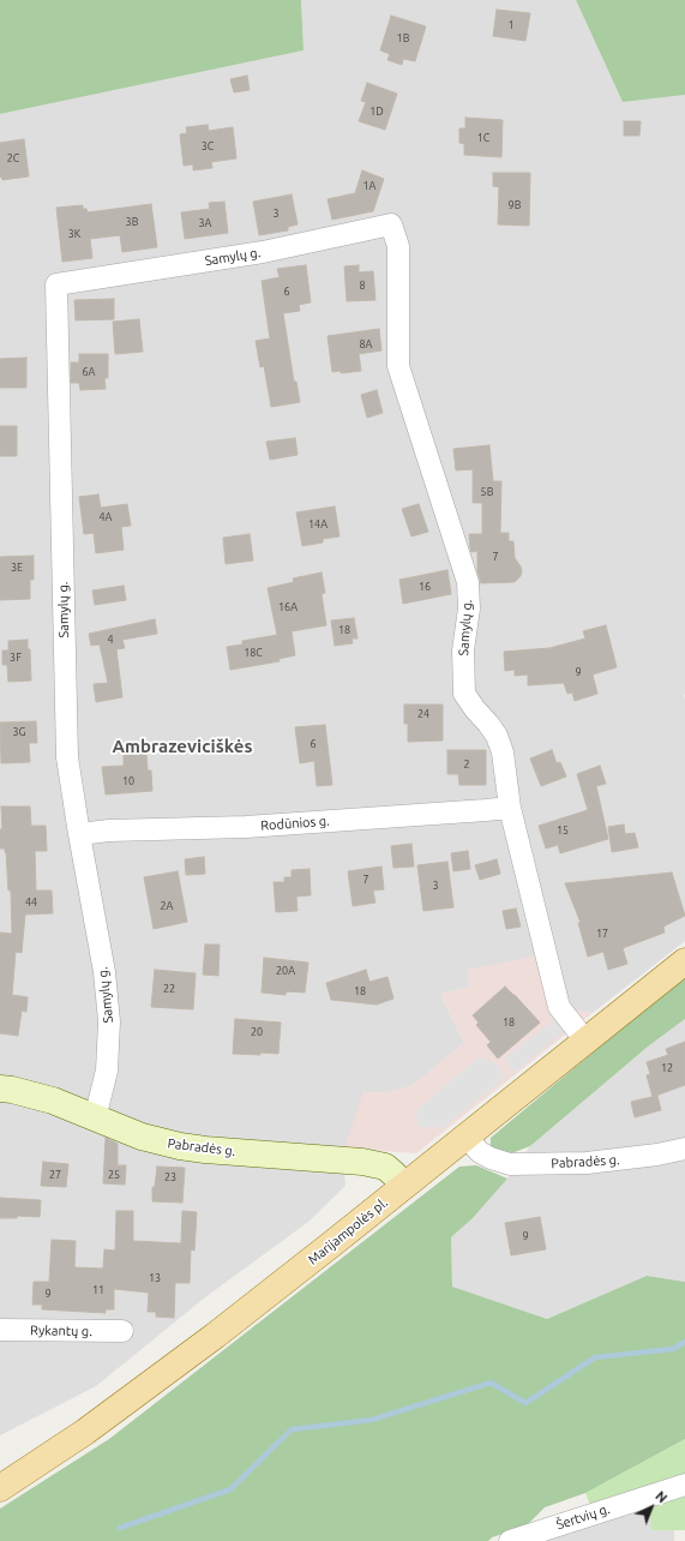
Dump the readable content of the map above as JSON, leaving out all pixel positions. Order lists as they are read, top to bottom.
{
  "streets": {
    "main road": ["Marijampolės pl."],
    "street": [
      "Samylų g.",
      "Rodūnios g.",
      "Pabradės g.",
      "Rykantų g.",
      "Šertvių g."
    ]
  },
  "crossings": [
    ["Samylų g.", "Rodūnios g."],
    ["Samylų g.", "Pabradės g."],
    ["Samylų g.", "Marijampolės pl."],
    ["Pabradės g.", "Marijampolės pl."]
  ],
  "districts": ["Ambrazeviciškės"],
  "house_numbers": [
    "1",
    "1B",
    "1D",
    "1C",
    "3C",
    "2C",
    "1A",
    "9B",
    "3",
    "3B",
    "3A",
    "3K",
    "8",
    "6",
    "8A",
    "6A",
    "5B",
    "4A",
    "14A",
    "7",
    "3E",
    "16",
    "16A",
    "18",
    "4",
    "18C",
    "3F",
    "9",
    "24",
    "3G",
    "6",
    "2",
    "10",
    "15",
    "7",
    "3",
    "44",
    "2A",
    "17",
    "20A",
    "22",
    "18",
    "18",
    "20",
    "12",
    "27",
    "25",
    "23",
    "9",
    "13",
    "11",
    "9"
  ],
  "north": "top right"
}
